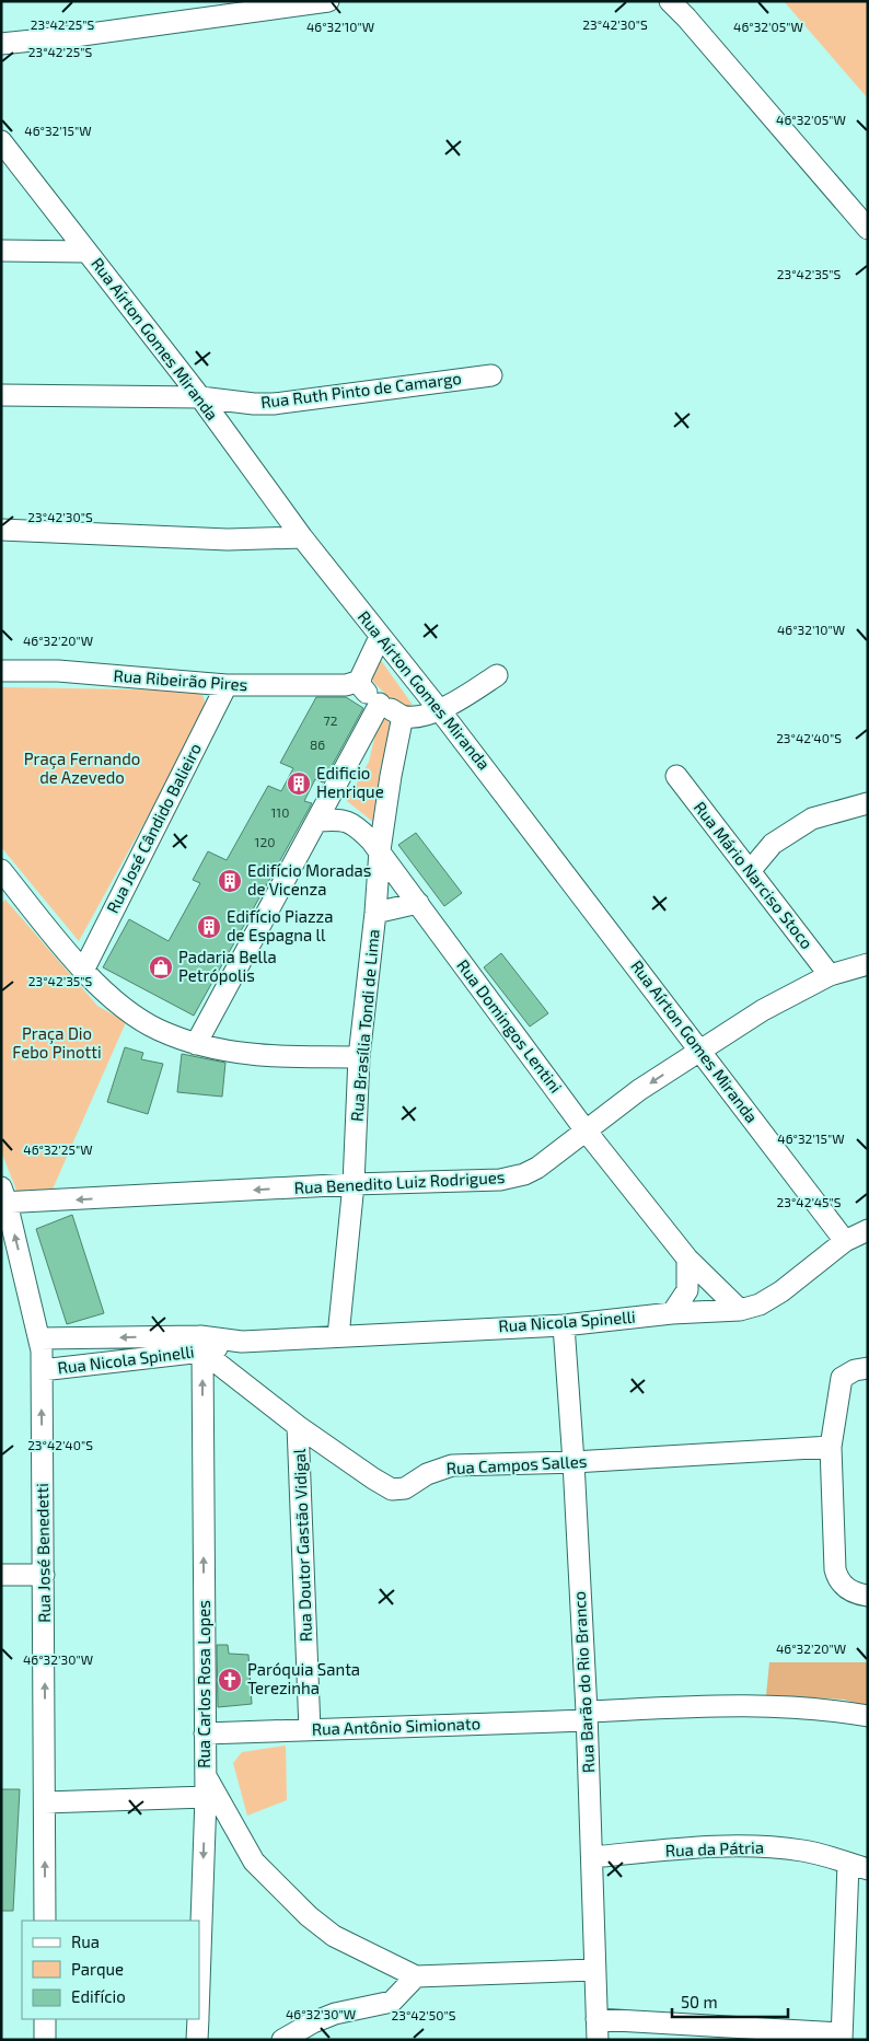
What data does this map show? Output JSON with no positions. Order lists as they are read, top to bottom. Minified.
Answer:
{"streets":{"street":["Rua Aírton Gomes Miranda","Rua Ruth Pinto de Camargo","Rua Ribeirão Pires","Rua José Cândido Balieiro","Rua Mário Narciso Stoco","Rua Brasília Tondi de Lima","Rua Domingos Lentini","Rua Benedito Luiz Rodrigues","Rua Nicola Spinelli","Rua Campos Salles","Rua Doutor Gastão Vidigal","Rua José Benedetti","Rua Barão do Rio Branco","Rua Carlos Rosa Lopes","Rua Antônio Simionato","Rua da Pátria"]},"crossings":[["Rua Aírton Gomes Miranda","Rua Ruth Pinto de Camargo"],["Rua Aírton Gomes Miranda","Rua Benedito Luiz Rodrigues"],["Rua Aírton Gomes Miranda","Rua Nicola Spinelli"],["Rua Ribeirão Pires","Rua José Cândido Balieiro"],["Rua Mário Narciso Stoco","Rua Benedito Luiz Rodrigues"],["Rua Brasília Tondi de Lima","Rua Domingos Lentini"],["Rua Brasília Tondi de Lima","Rua Benedito Luiz Rodrigues"],["Rua Brasília Tondi de Lima","Rua Nicola Spinelli"],["Rua Domingos Lentini","Rua Benedito Luiz Rodrigues"],["Rua Domingos Lentini","Rua Nicola Spinelli"],["Rua Benedito Luiz Rodrigues","Rua José Benedetti"],["Rua Nicola Spinelli","Rua Campos Salles"],["Rua Nicola Spinelli","Rua José Benedetti"],["Rua Nicola Spinelli","Rua Barão do Rio Branco"],["Rua Nicola Spinelli","Rua Carlos Rosa Lopes"],["Rua Campos Salles","Rua Doutor Gastão Vidigal"],["Rua Campos Salles","Rua Barão do Rio Branco"],["Rua Campos Salles","Rua Carlos Rosa Lopes"],["Rua Doutor Gastão Vidigal","Rua Antônio Simionato"],["Rua Barão do Rio Branco","Rua Antônio Simionato"],["Rua Barão do Rio Branco","Rua da Pátria"],["Rua Carlos Rosa Lopes","Rua Antônio Simionato"]],"one_way":["Rua José Benedetti"],"parks":["Praça Fernando de Azevedo","Praça Dio Febo Pinotti"],"places":{"building":["Edificio Henrique","Edifício Moradas de Vicenza","Edifício Piazza de Espagna ll"],"shop":["Padaria Bella Petrópolis"],"church":["Paróquia Santa Terezinha"]},"house_numbers":["72","86","110","120"],"legend":["Rua","Parque","Edifício"],"scale_bar":"50 m","coordinates":["23°42'25\"S","23°42'30\"S","46°32'10\"W","46°32'05\"W","46°32'15\"W","23°42'35\"S","46°32'20\"W","23°42'40\"S","46°32'25\"W","23°42'45\"S","46°32'30\"W","23°42'50\"S"]}
